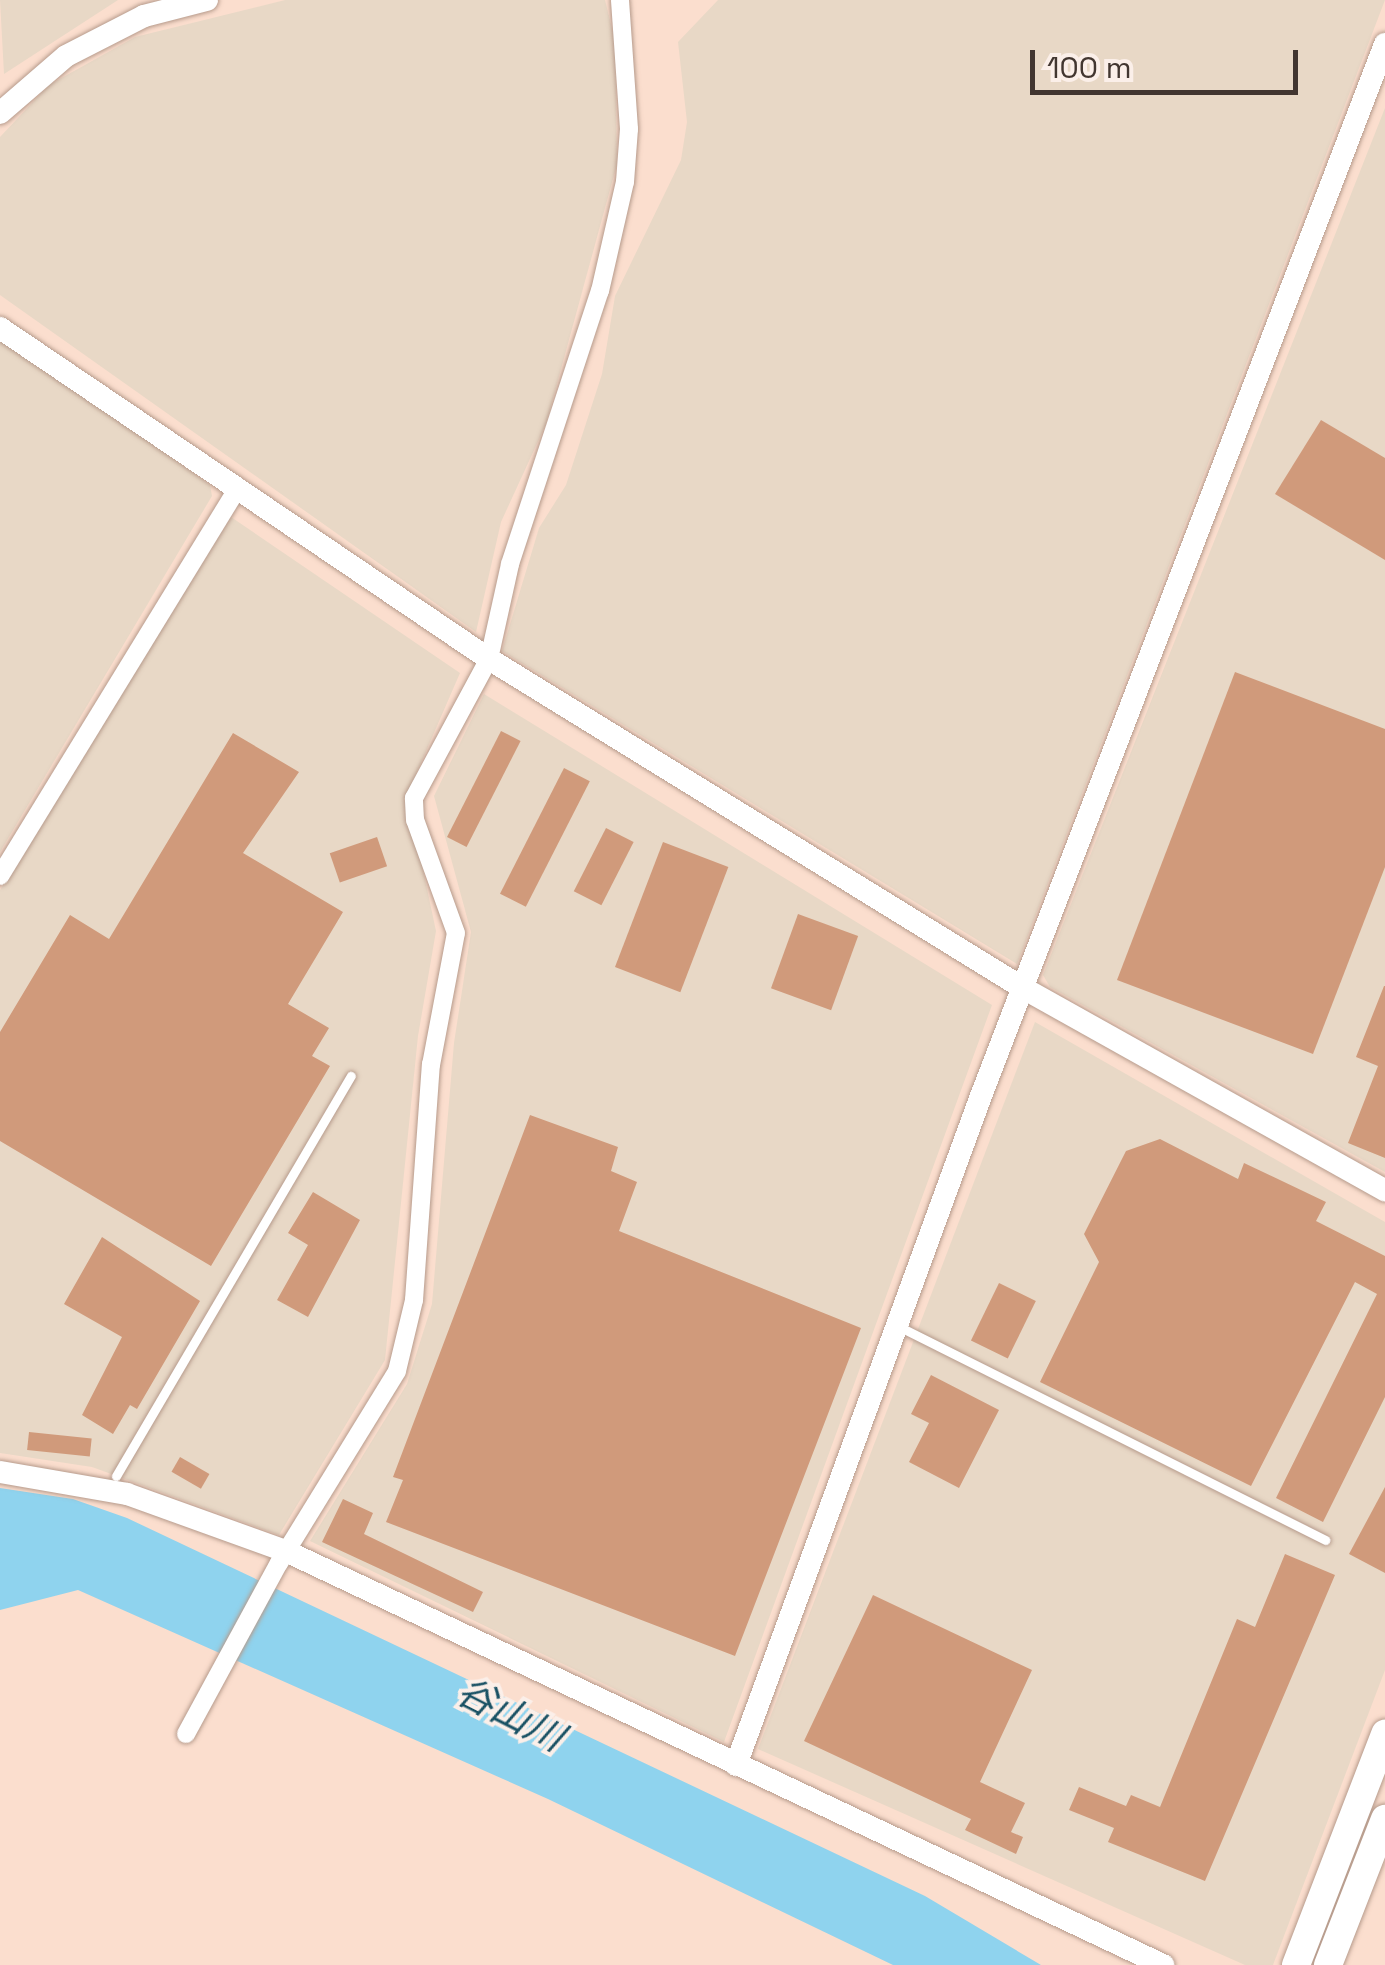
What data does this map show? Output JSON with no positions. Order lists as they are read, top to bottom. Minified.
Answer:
{"water":["谷山川"],"scale_bar":"100 m"}
